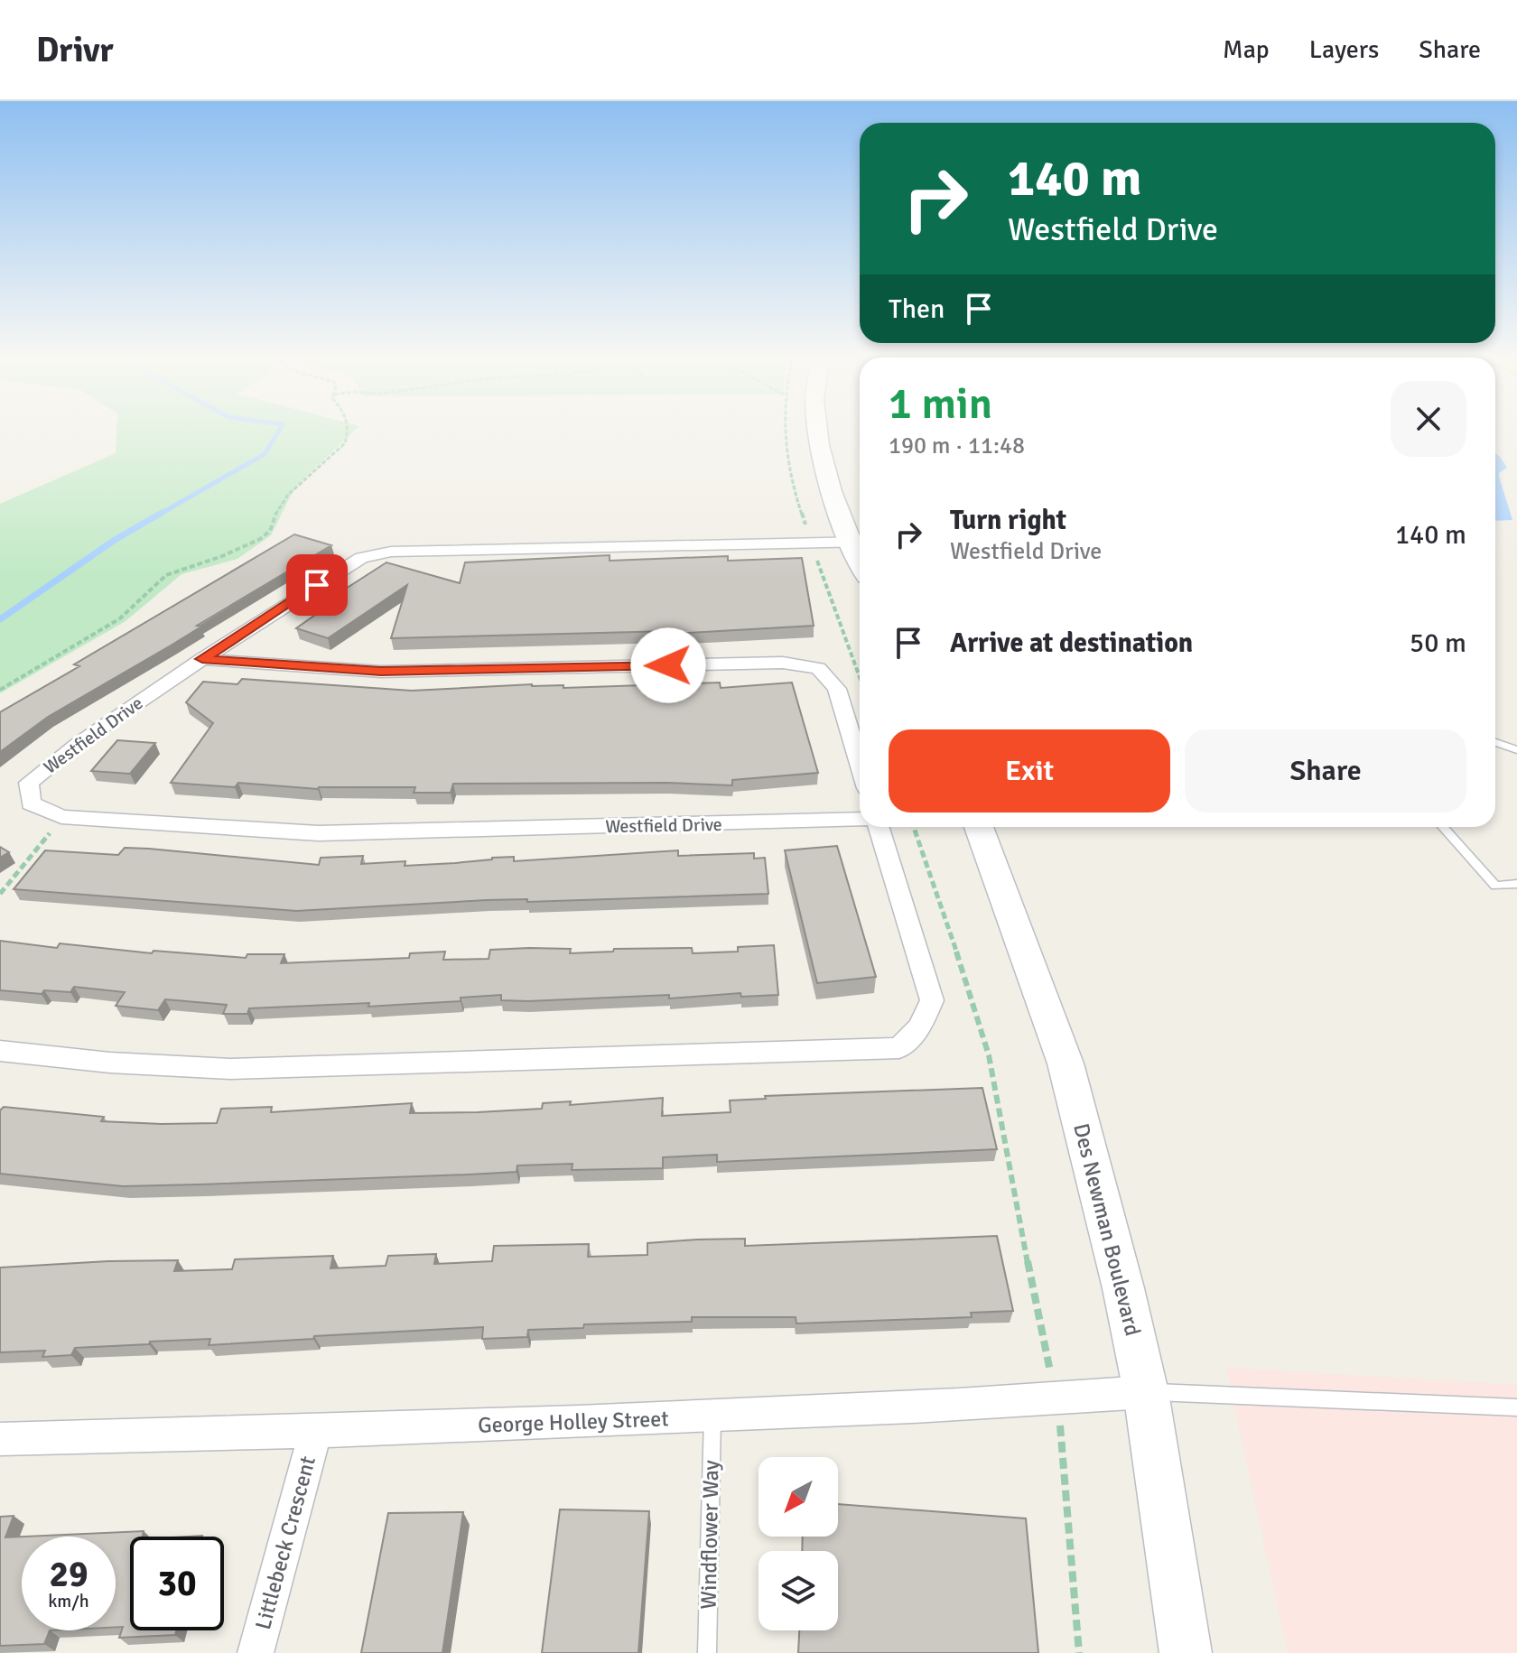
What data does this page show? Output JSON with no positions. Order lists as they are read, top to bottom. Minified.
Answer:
{"streets":{"street":["Westfield Drive","Des Newman Boulevard","George Holley Street","Littlebeck Crescent"],"lane":["Windflower Way"]},"crossings":[["Des Newman Boulevard","George Holley Street"],["George Holley Street","Windflower Way"],["George Holley Street","Littlebeck Crescent"]],"north":"bottom left","page":{"header":"Drivr","nav":["Map","Layers","Share"],"turn":["140 m","Westfield Drive"],"then":"Then","heading":["1 min","190 m · 11:48"],"list":[{"name":"Turn right","note":"Westfield Drive","value":"140 m"},{"name":"Arrive at destination","value":"50 m"}],"buttons":["Exit","Share"],"speed":"29 km/h","limit":"30"}}
